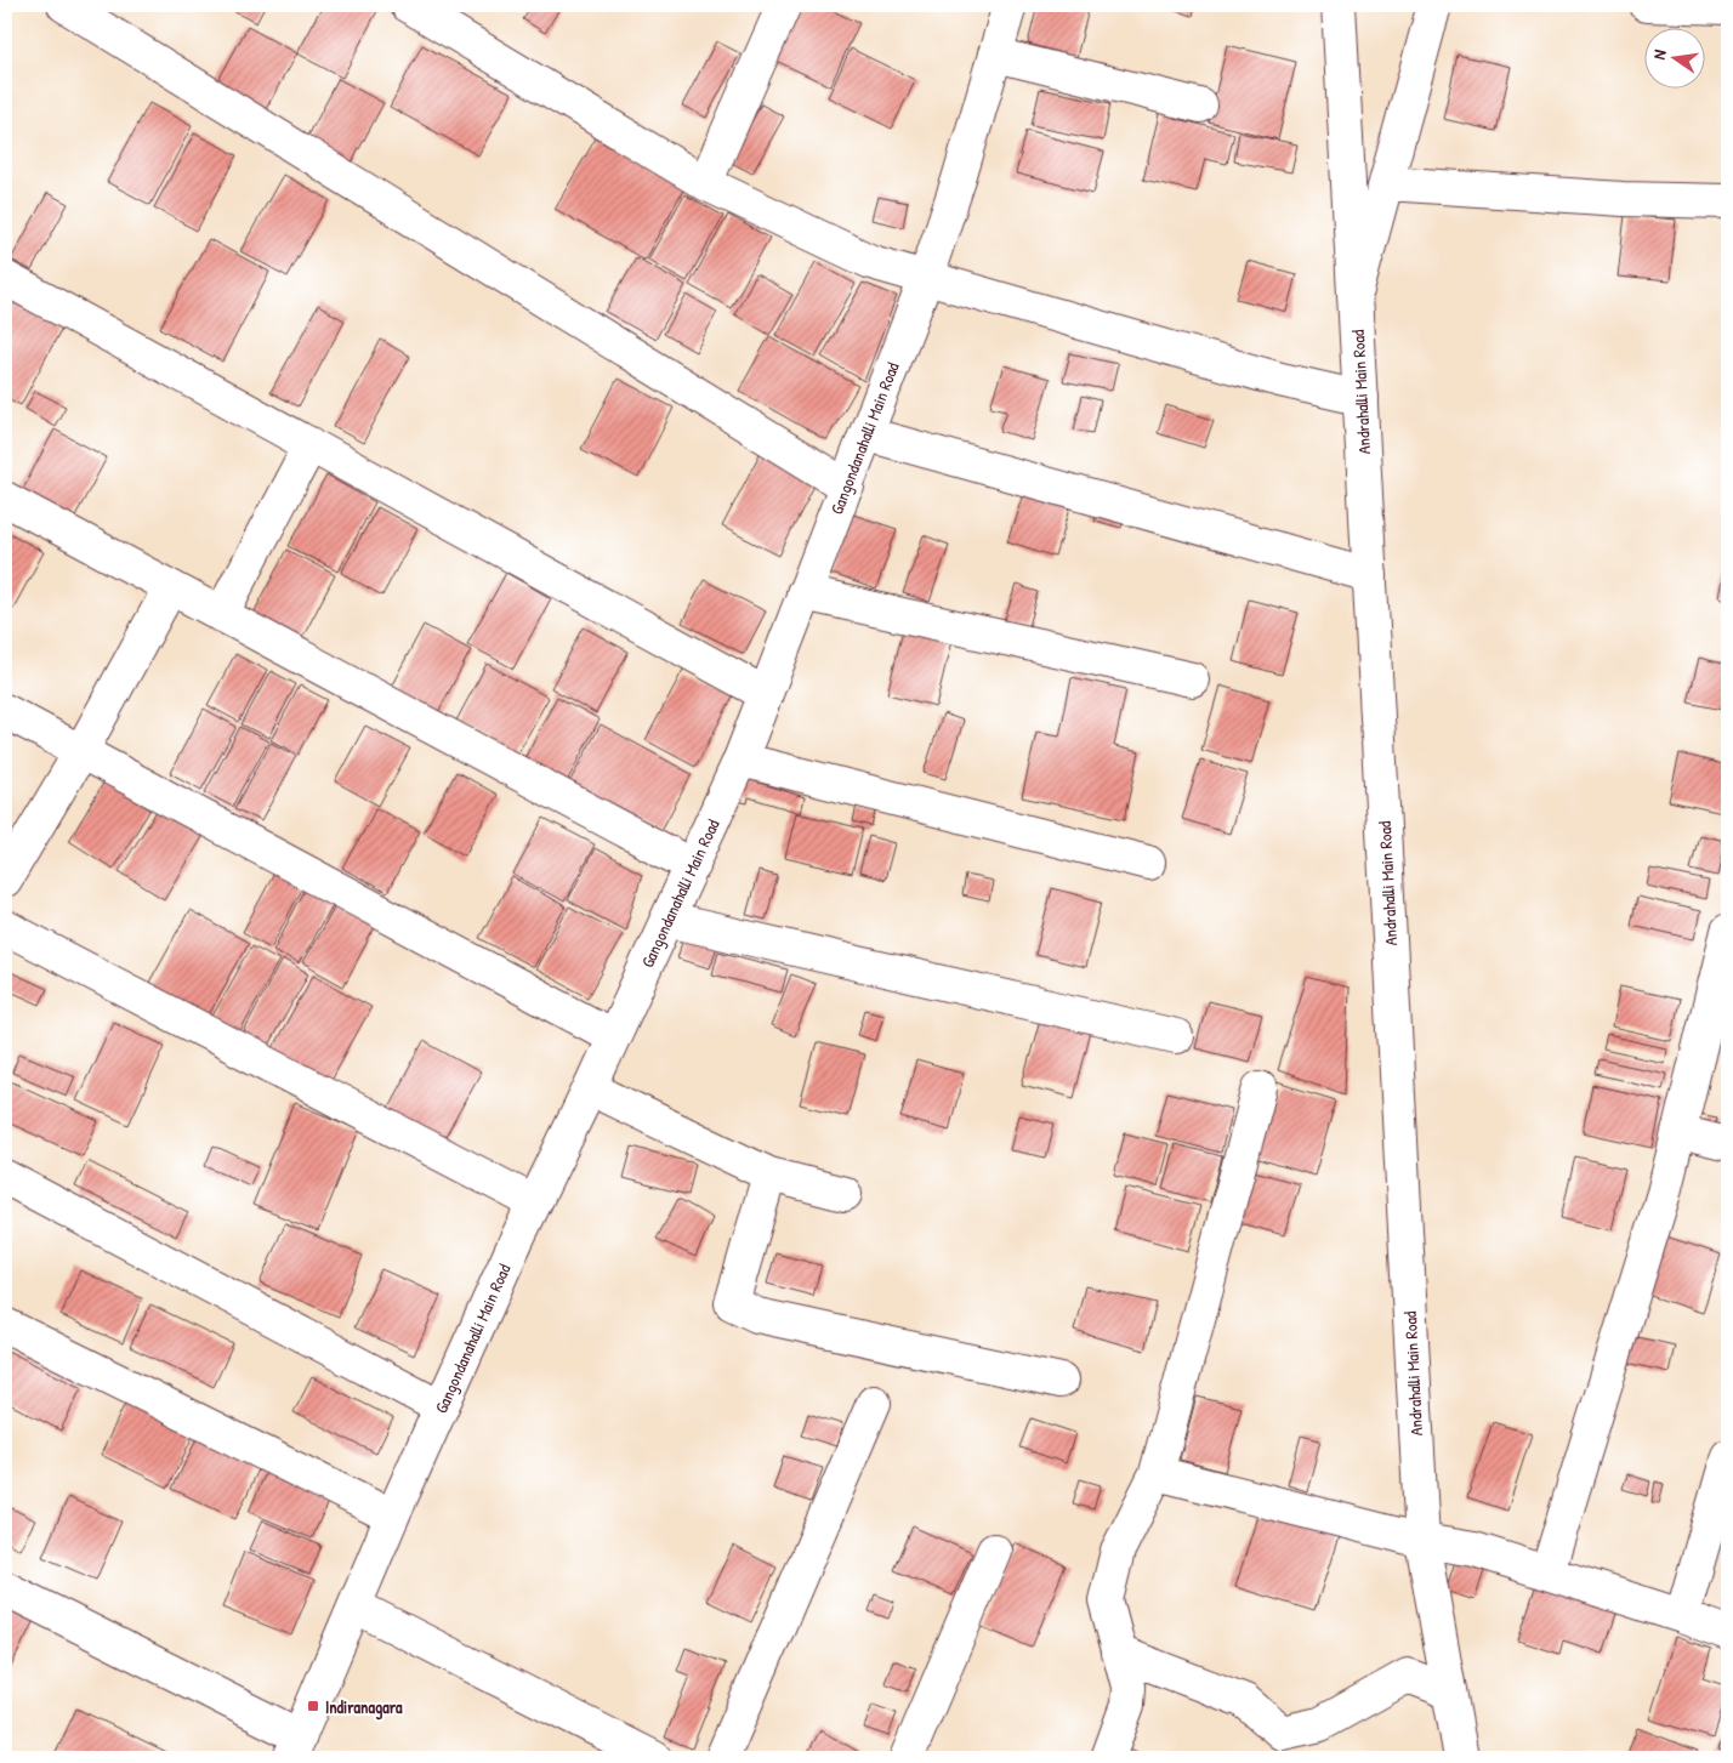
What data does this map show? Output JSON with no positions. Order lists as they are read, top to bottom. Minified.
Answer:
{"streets":{"street":["Andrahalli Main Road","Gangondanahalli Main Road"]},"places":{"transit":["Indiranagara"]},"north":"left"}
